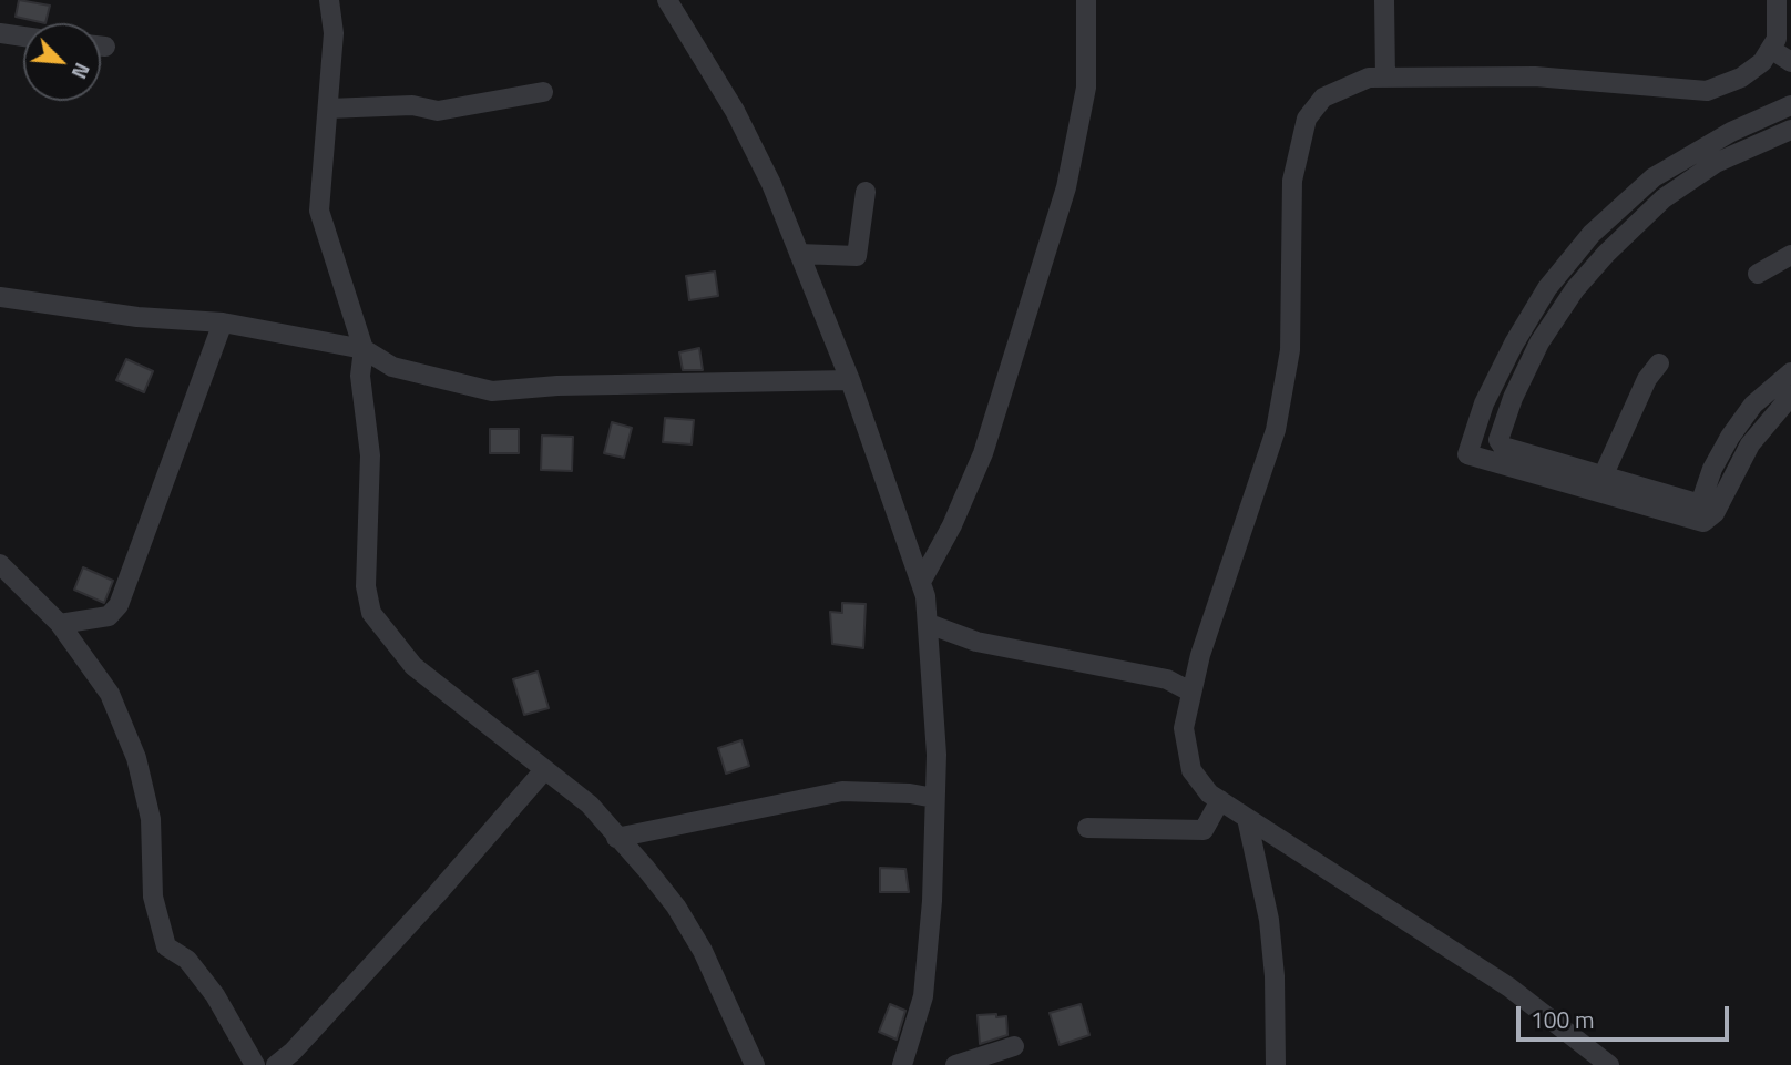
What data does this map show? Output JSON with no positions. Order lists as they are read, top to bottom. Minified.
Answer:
{"scale_bar":"100 m","north":"bottom right"}
